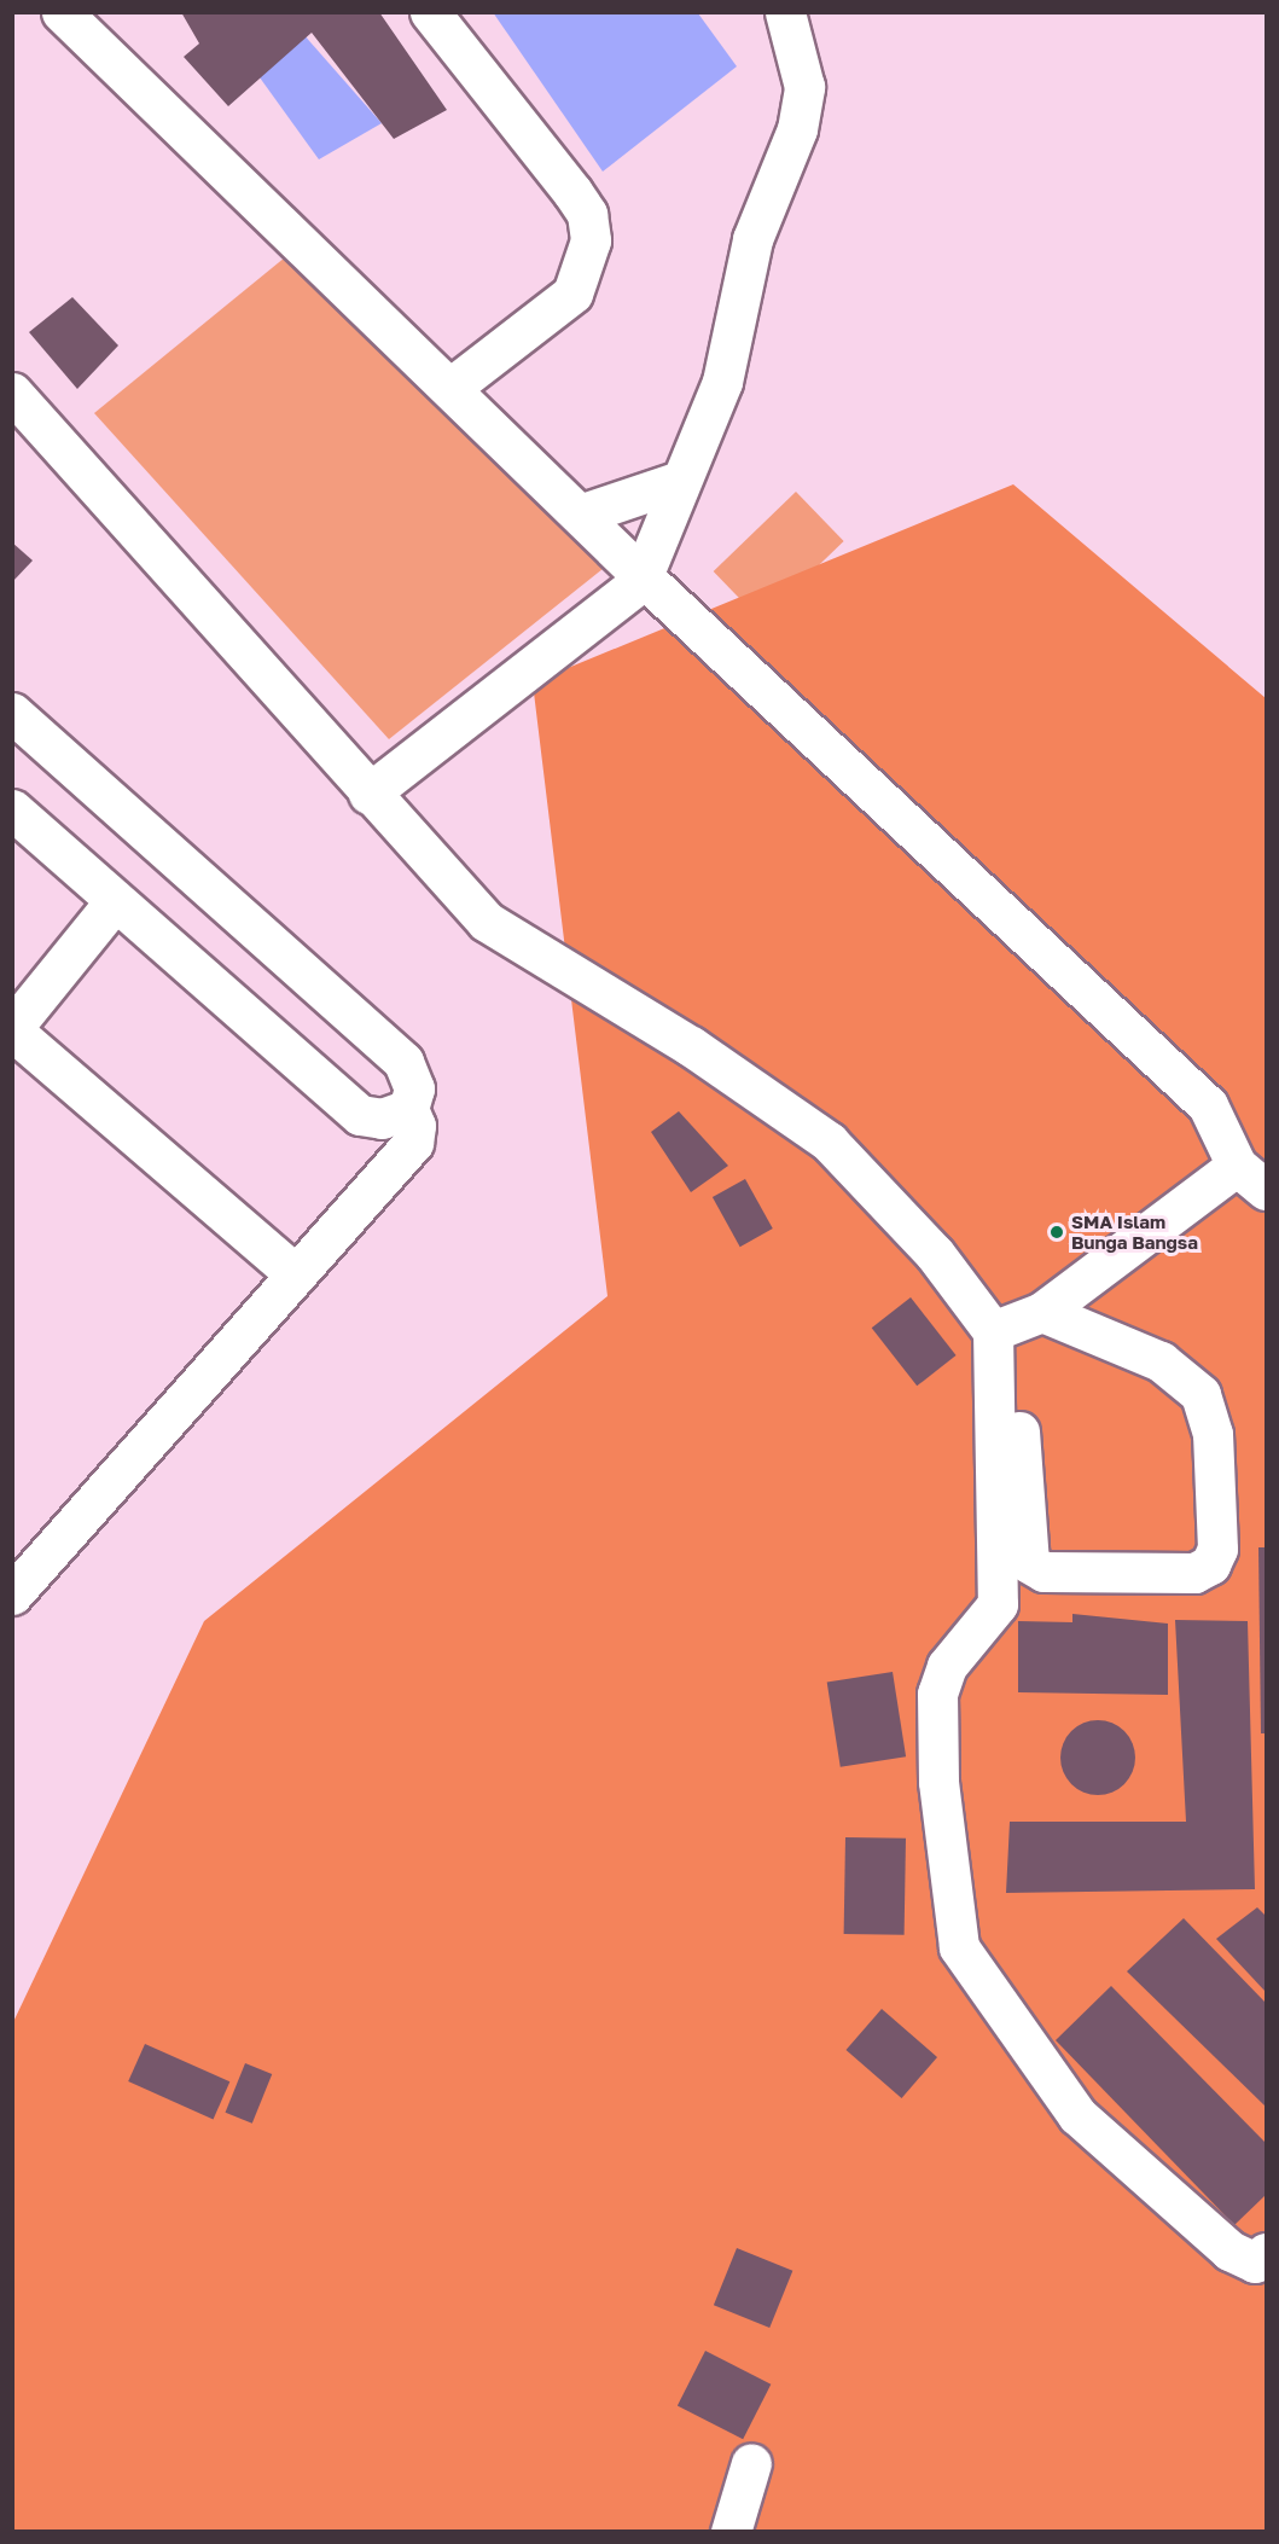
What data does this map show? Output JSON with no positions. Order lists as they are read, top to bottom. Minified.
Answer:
{"places":["SMA Islam Bunga Bangsa"]}
